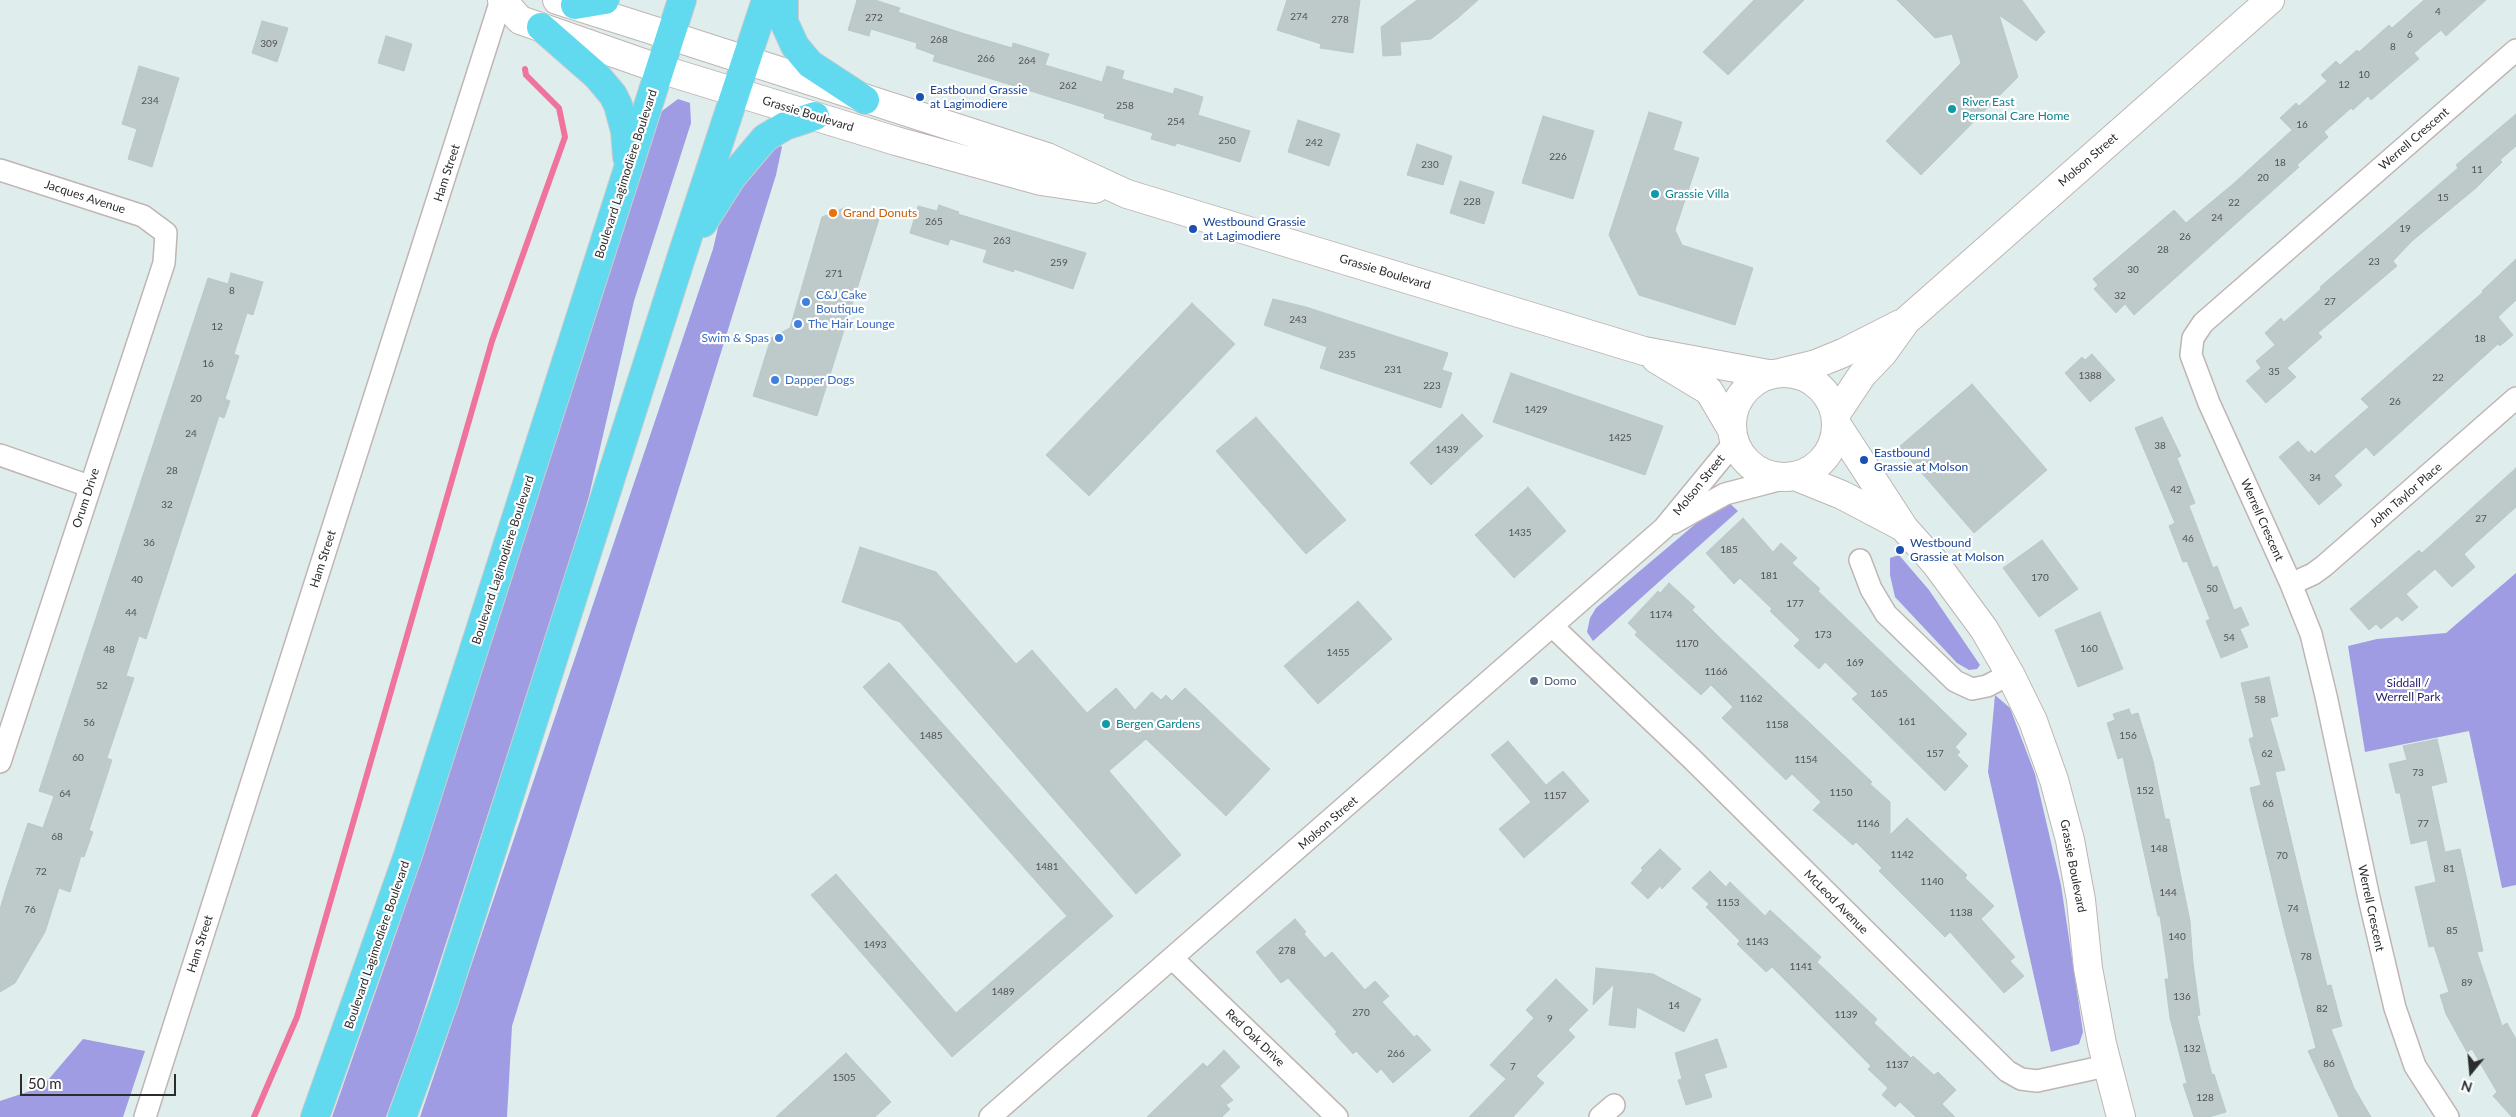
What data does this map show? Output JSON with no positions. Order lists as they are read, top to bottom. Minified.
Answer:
{"streets":{"main road":["Boulevard Lagimodière Boulevard"],"street":["Grassie Boulevard","Werrell Crescent","Molson Street","Ham Street","Jacques Avenue","John Taylor Place","Orum Drive","McLeod Avenue","Red Oak Drive"]},"crossings":[["Grassie Boulevard","Molson Street"],["Grassie Boulevard","Ham Street"],["Grassie Boulevard","Boulevard Lagimodière Boulevard"],["Grassie Boulevard","McLeod Avenue"],["Werrell Crescent","John Taylor Place"],["Molson Street","McLeod Avenue"],["Molson Street","Red Oak Drive"],["Jacques Avenue","Orum Drive"]],"parks":["Siddall / Werrell Park"],"places":["Eastbound Grassie at Lagimodiere","River East Personal Care Home","Grassie Villa","Grand Donuts","Westbound Grassie at Lagimodiere","C&J Cake Boutique","The Hair Lounge","Swim & Spas","Dapper Dogs","Eastbound Grassie at Molson","Westbound Grassie at Molson","Domo","Bergen Gardens"],"house_numbers":["4","274","272","278","6","268","309","8","266","264","10","12","262","234","258","254","16","250","242","226","18","230","11","20","15","228","22","24","265","19","26","263","28","23","259","30","271","8","32","27","243","12","18","235","16","231","35","1388","22","223","20","26","1429","24","1425","38","1439","28","34","42","32","27","1435","46","36","185","181","170","40","50","177","44","1174","173","54","1170","160","48","1455","169","1166","52","165","1162","58","161","56","1158","1485","156","157","62","60","1154","73","152","1150","64","1157","66","1146","77","68","148","1142","70","1481","81","72","1140","144","1153","74","76","1138","85","140","1143","1493","278","78","1141","89","1489","136","14","82","270","1139","9","132","266","86","1137","7","1505","128"],"scale_bar":"50 m","north":"bottom"}
